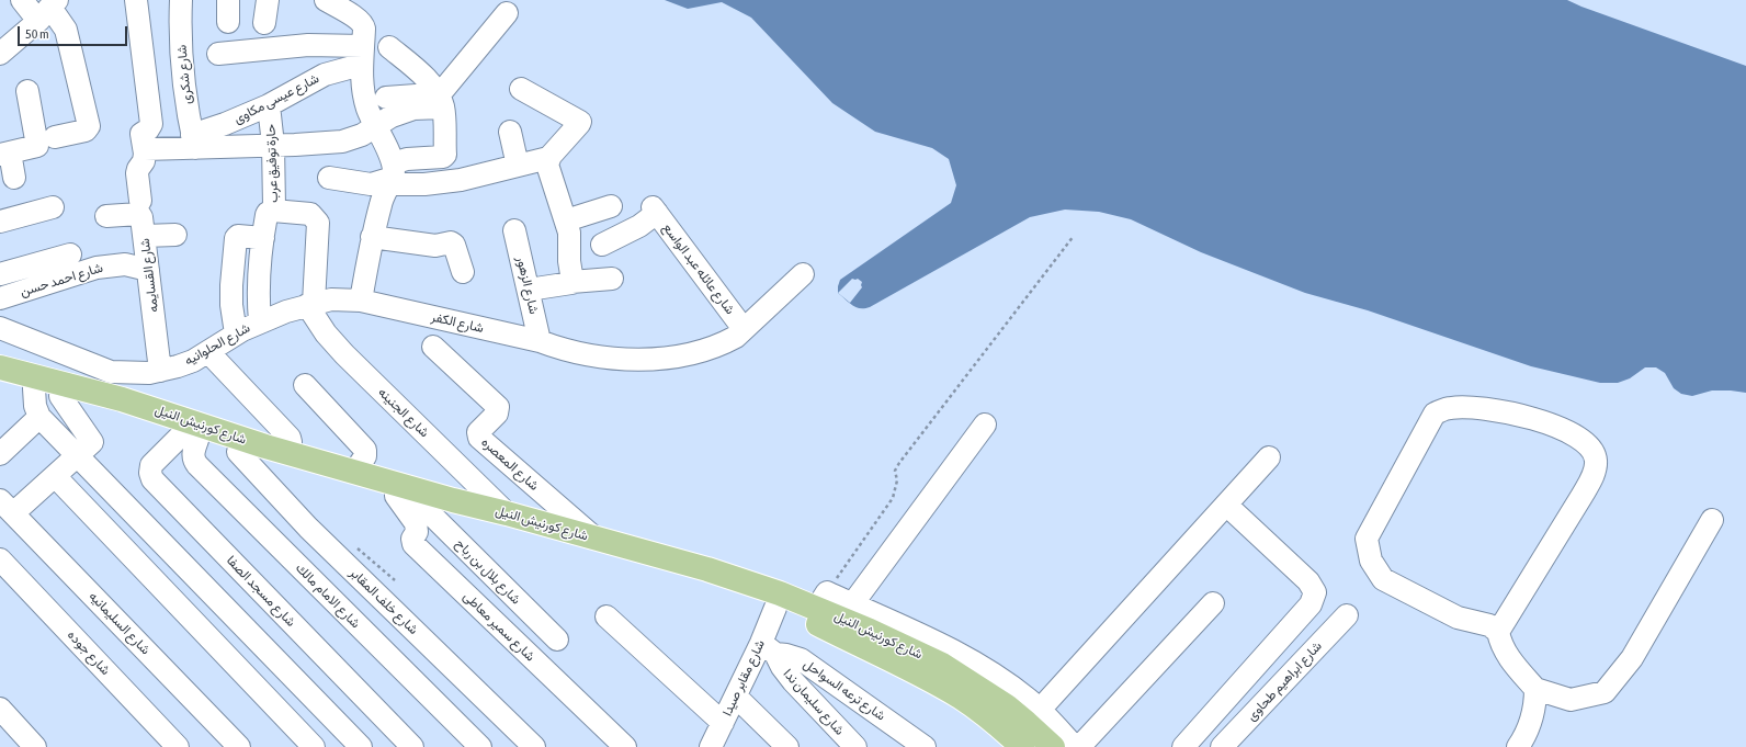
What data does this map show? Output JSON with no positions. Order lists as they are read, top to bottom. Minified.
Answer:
{"streets":{"main road":["شارع كورنيش النيل"],"street":["شارع شكرى","شارع عيسى مكاوى","حارة توفيق عرب","شارع عائله عبد الواسع","شارع القسايمه","شارع احمد حسن","شارع الزهور","شارع الكفر","شارع الحلوانيه","شارع الجنينه","شارع المعصره","شارع بلال بن رباح","شارع مسجد الصفا","شارع الامام مالك","شارع خلف المقابر","شارع السليمانيه","شارع سمير معاطى","شارع جوده","شارع مقابر صيدا","شارع ابراهيم طحاوى","شارع ترعه السواحل","شارع سليمان ندا"]},"crossings":[["شارع شكرى","شارع عيسى مكاوى"],["شارع عيسى مكاوى","حارة توفيق عرب"],["حارة توفيق عرب","شارع الحلوانيه"],["شارع عائله عبد الواسع","شارع الكفر"],["شارع القسايمه","شارع احمد حسن"],["شارع القسايمه","شارع الحلوانيه"],["شارع الزهور","شارع الكفر"],["شارع الكفر","شارع الحلوانيه"],["شارع الحلوانيه","شارع الجنينه"],["شارع الجنينه","شارع كورنيش النيل"],["شارع كورنيش النيل","شارع المعصره"],["شارع كورنيش النيل","شارع بلال بن رباح"],["شارع كورنيش النيل","شارع مسجد الصفا"],["شارع كورنيش النيل","شارع الامام مالك"],["شارع كورنيش النيل","شارع خلف المقابر"],["شارع كورنيش النيل","شارع سمير معاطى"],["شارع كورنيش النيل","شارع مقابر صيدا"],["شارع مسجد الصفا","شارع الامام مالك"],["شارع مقابر صيدا","شارع ترعه السواحل"],["شارع مقابر صيدا","شارع سليمان ندا"],["شارع ترعه السواحل","شارع سليمان ندا"]],"scale_bar":"50 m"}
